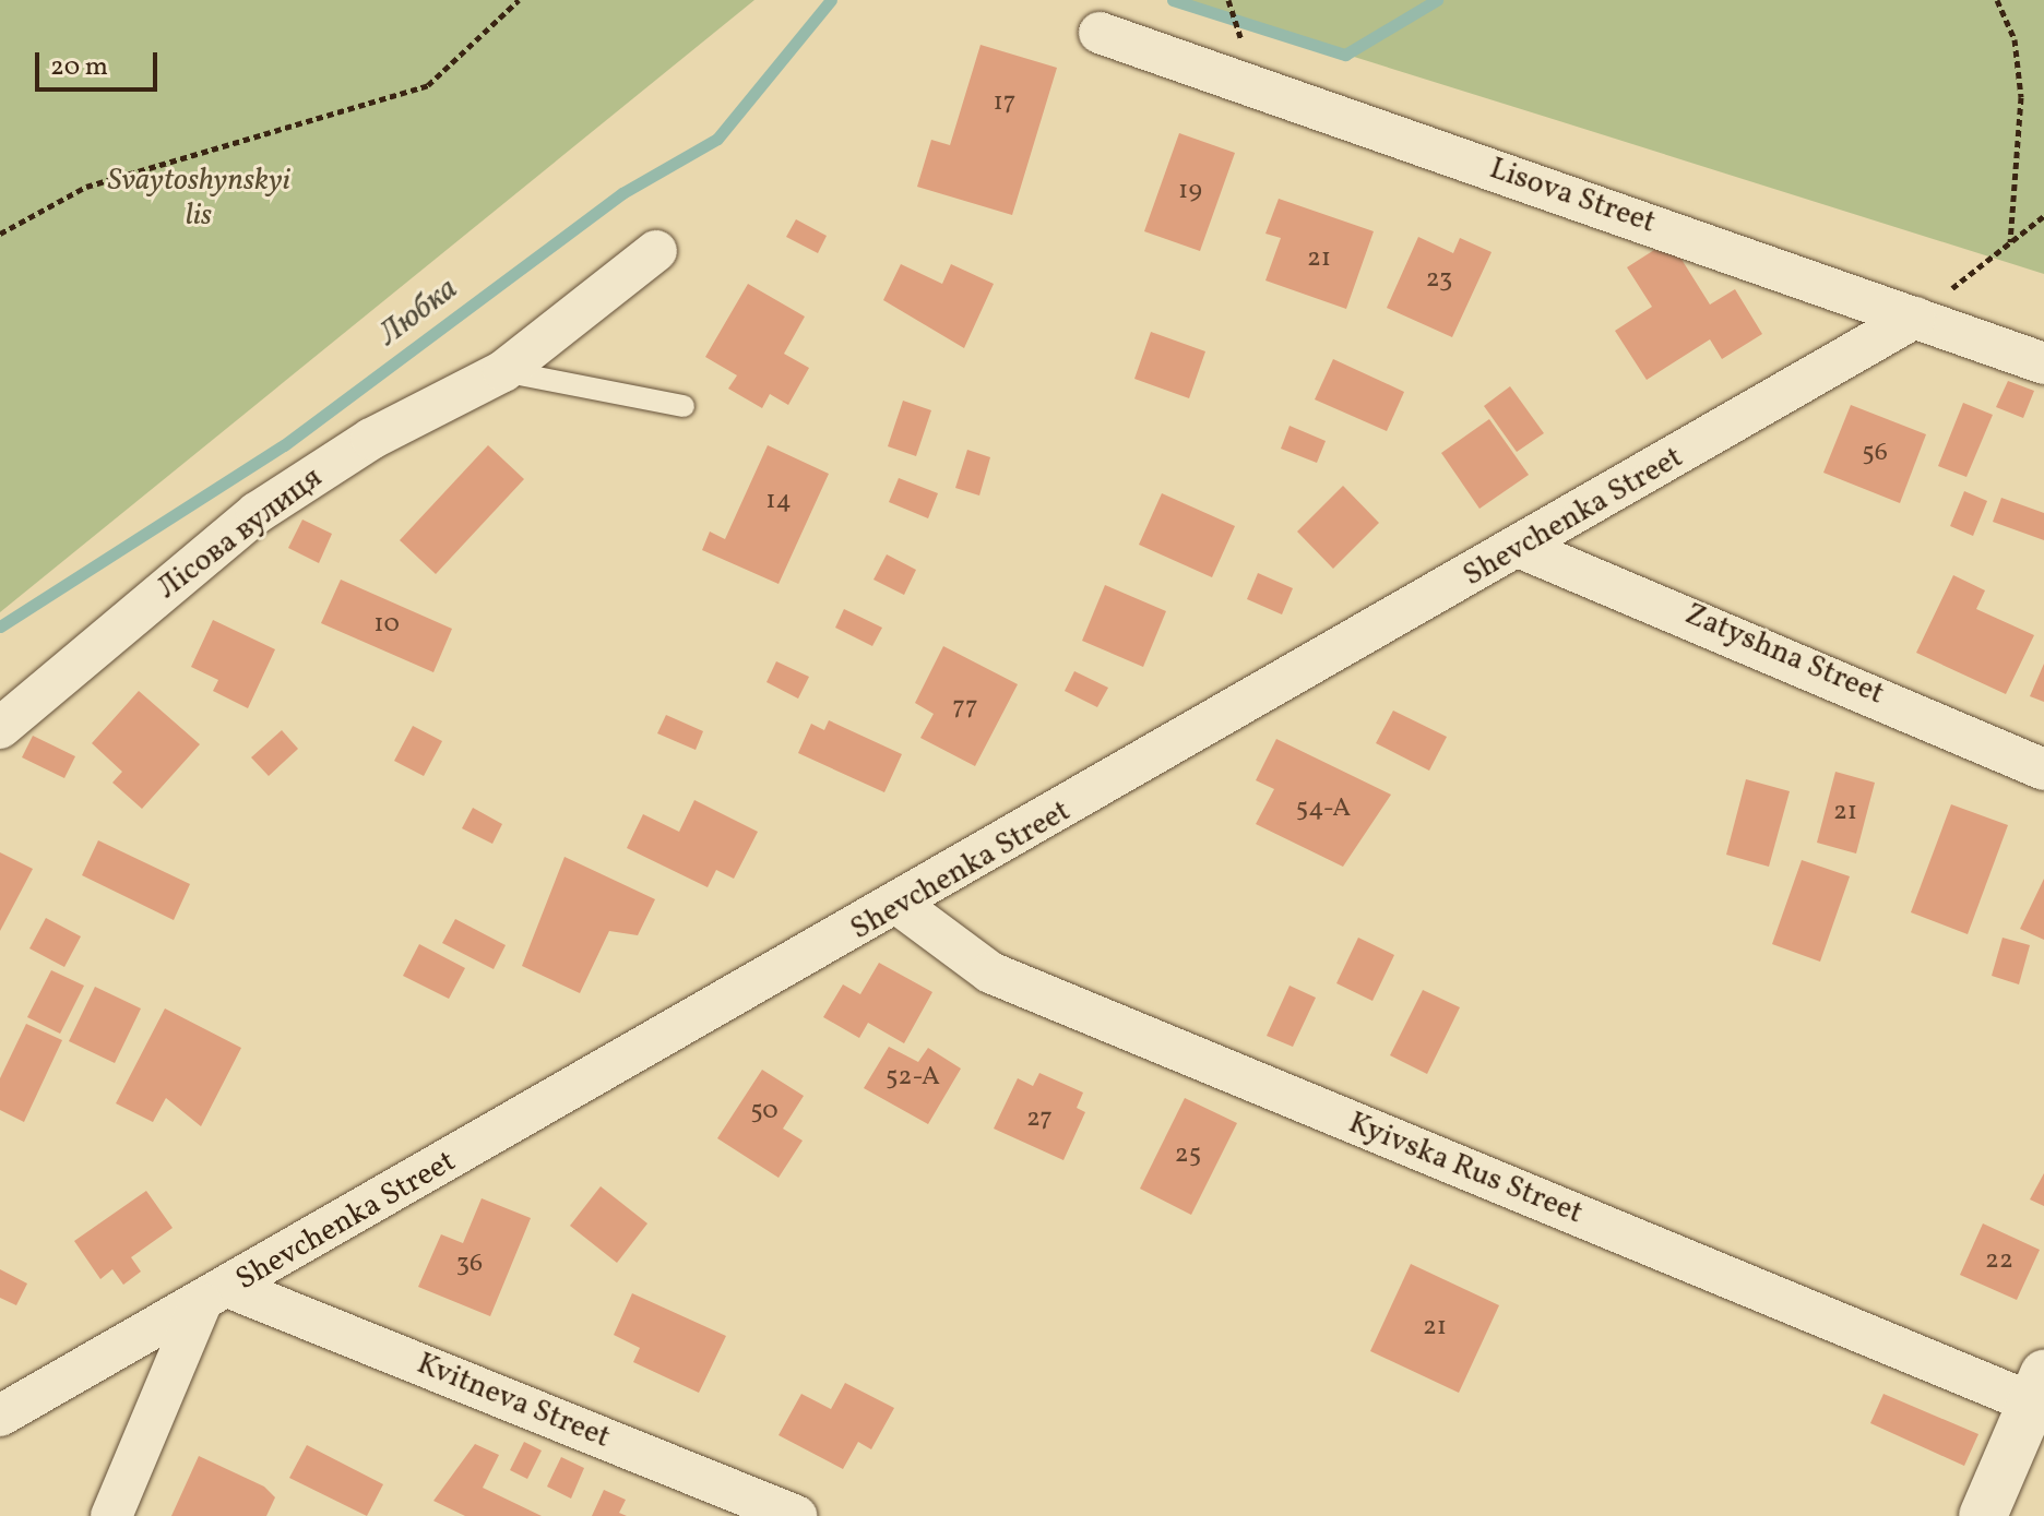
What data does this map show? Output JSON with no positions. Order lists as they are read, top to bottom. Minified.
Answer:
{"streets":{"street":["Lisova Street","Shevchenka Street","Лісова вулиця","Zatyshna Street","Kyivska Rus Street","Kvitneva Street"]},"crossings":[["Lisova Street","Shevchenka Street"],["Shevchenka Street","Zatyshna Street"],["Shevchenka Street","Kyivska Rus Street"],["Shevchenka Street","Kvitneva Street"]],"water":["Любка"],"parks":["Svaytoshynskyi lis"],"house_numbers":["17","19","21","23","56","14","10","77","54-А","21","52-А","50","27","25","22","36","21"],"scale_bar":"20 m"}
